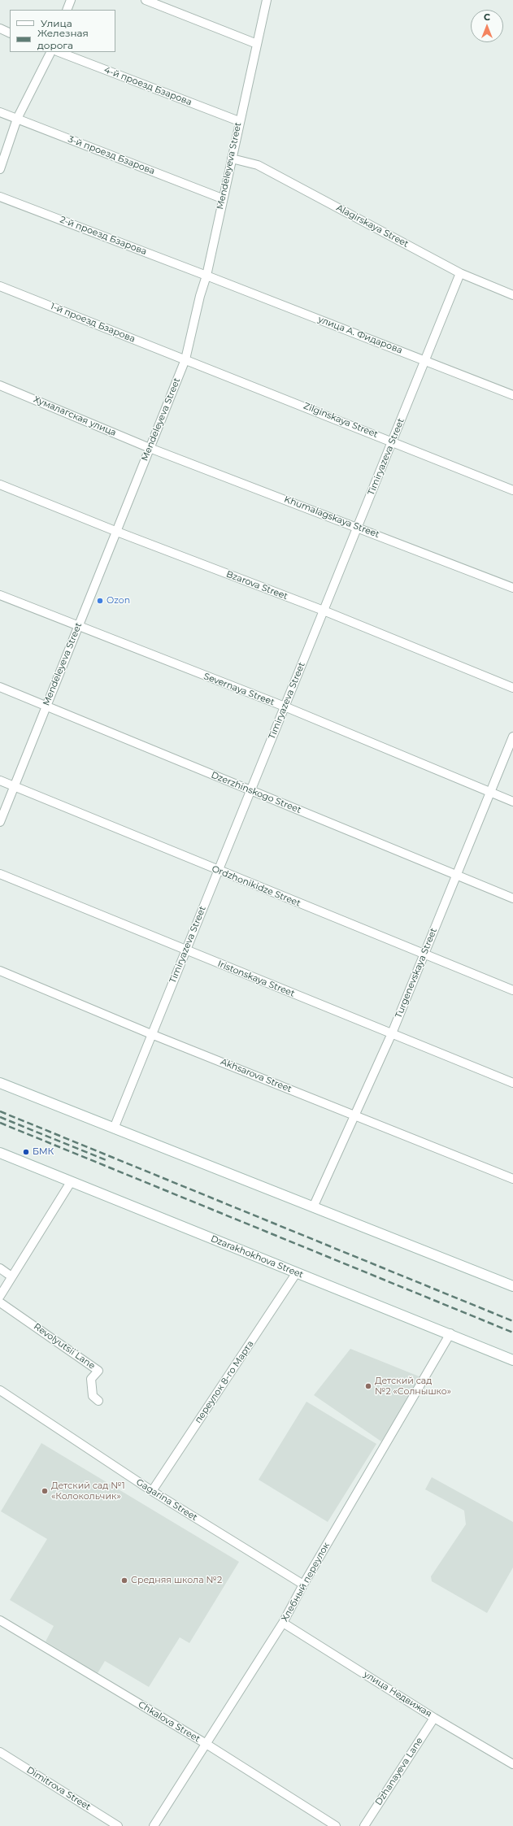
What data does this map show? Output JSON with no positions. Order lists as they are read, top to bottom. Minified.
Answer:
{"streets":{"street":["4-й проезд Бзарова","3-й проезд Бзарова","Mendeleyeva Street","Alagirskaya Street","2-й проезд Бзарова","1-й проезд Бзарова","улица А. Фидарова","Хумалагская улица","Zilginskaya Street","Timiryazeva Street","Khumalagskaya Street","Bzarova Street","Severnaya Street","Dzerzhinskogo Street","Ordzhonikidze Street","Turgenevskaya Street","Iristonskaya Street","Akhsarova Street","Dzarakhokhova Street","Revolyutsii Lane","переулок 8-го Марта","Gagarina Street","Хлебный переулок","улица Недвижая","Chkalova Street","Dzhanayeva Lane","Dimitrova Street"]},"crossings":[["4-й проезд Бзарова","Mendeleyeva Street"],["3-й проезд Бзарова","Mendeleyeva Street"],["Mendeleyeva Street","Alagirskaya Street"],["Mendeleyeva Street","2-й проезд Бзарова"],["Mendeleyeva Street","1-й проезд Бзарова"],["Mendeleyeva Street","улица А. Фидарова"],["Mendeleyeva Street","Хумалагская улица"],["Mendeleyeva Street","Zilginskaya Street"],["Mendeleyeva Street","Khumalagskaya Street"],["Mendeleyeva Street","Bzarova Street"],["Mendeleyeva Street","Severnaya Street"],["Mendeleyeva Street","Dzerzhinskogo Street"],["Mendeleyeva Street","Ordzhonikidze Street"],["Alagirskaya Street","Timiryazeva Street"],["2-й проезд Бзарова","улица А. Фидарова"],["1-й проезд Бзарова","Zilginskaya Street"],["улица А. Фидарова","Timiryazeva Street"],["Хумалагская улица","Khumalagskaya Street"],["Zilginskaya Street","Timiryazeva Street"],["Timiryazeva Street","Khumalagskaya Street"],["Timiryazeva Street","Bzarova Street"],["Timiryazeva Street","Severnaya Street"],["Timiryazeva Street","Dzerzhinskogo Street"],["Timiryazeva Street","Ordzhonikidze Street"],["Timiryazeva Street","Iristonskaya Street"],["Timiryazeva Street","Akhsarova Street"],["Severnaya Street","Turgenevskaya Street"],["Dzerzhinskogo Street","Turgenevskaya Street"],["Ordzhonikidze Street","Turgenevskaya Street"],["Turgenevskaya Street","Iristonskaya Street"],["Turgenevskaya Street","Akhsarova Street"],["Dzarakhokhova Street","переулок 8-го Марта"],["Dzarakhokhova Street","Хлебный переулок"],["переулок 8-го Марта","Gagarina Street"],["Gagarina Street","Хлебный переулок"],["Хлебный переулок","улица Недвижая"],["Хлебный переулок","Chkalova Street"],["улица Недвижая","Dzhanayeva Lane"]],"places":["Ozon","БМК","Детский сад №2 «Солнышко»","Детский сад №1 «Колокольчик»","Средняя школа №2"],"legend":["Улица","Железная дорога"],"north":"top"}
